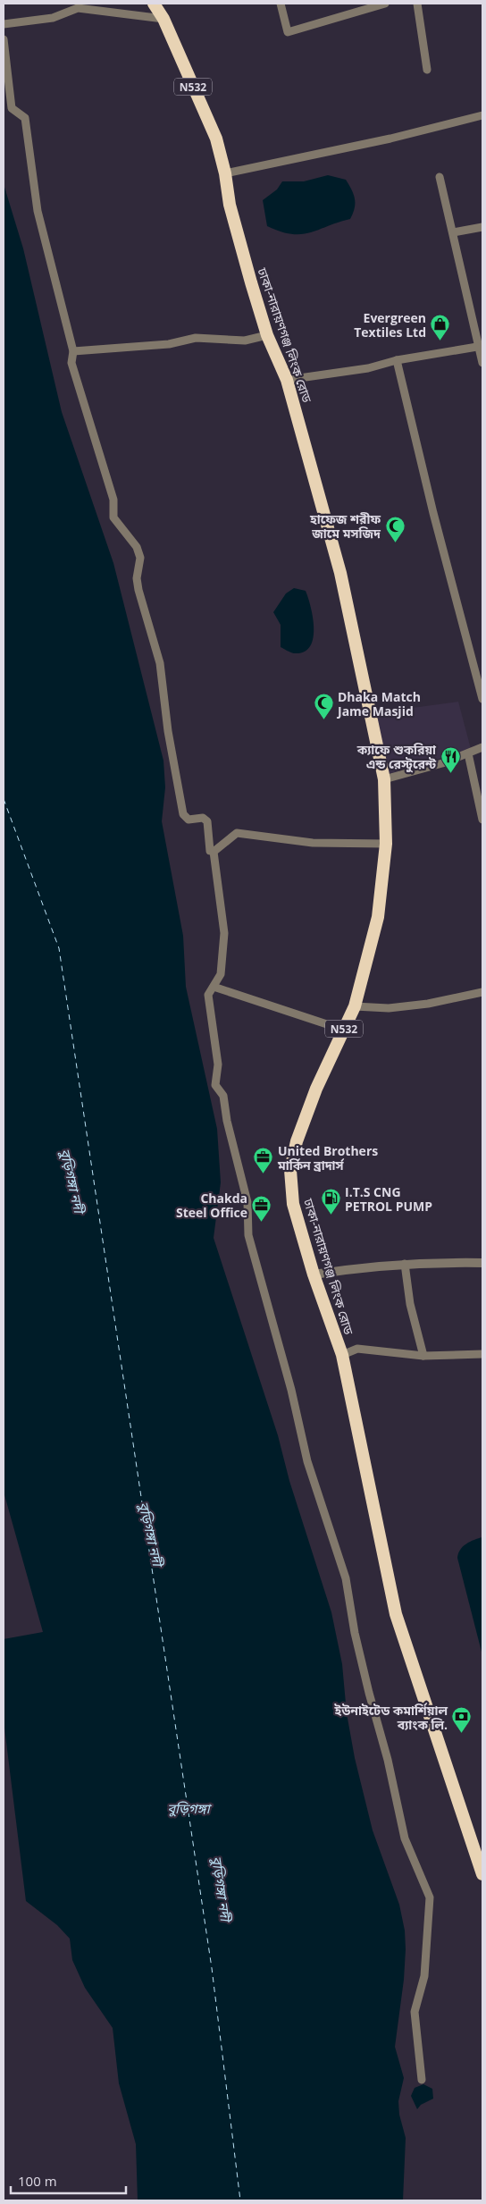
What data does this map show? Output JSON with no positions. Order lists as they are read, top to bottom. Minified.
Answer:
{"streets":{"highway":["N532","ঢাকা-নারায়ণগঞ্জ লিংক রোড"]},"water":["বুড়িগঙ্গা নদী","বুড়িগঙ্গা"],"places":{"shop":["Evergreen Textiles Ltd"],"mosque":["হাফেজ শরীফ জামে মসজিদ","Dhaka Match Jame Masjid"],"restaurant":["ক্যাফে শুকরিয়া এন্ড রেস্টুরেন্ট"],"office":["United Brothers মার্কিন ব্রাদার্স","Chakda Steel Office"],"fuel station":["I.T.S CNG PETROL PUMP"],"bank":["ইউনাইটেড কমার্শিয়াল ব্যাংক লি."]},"scale_bar":"100 m"}
